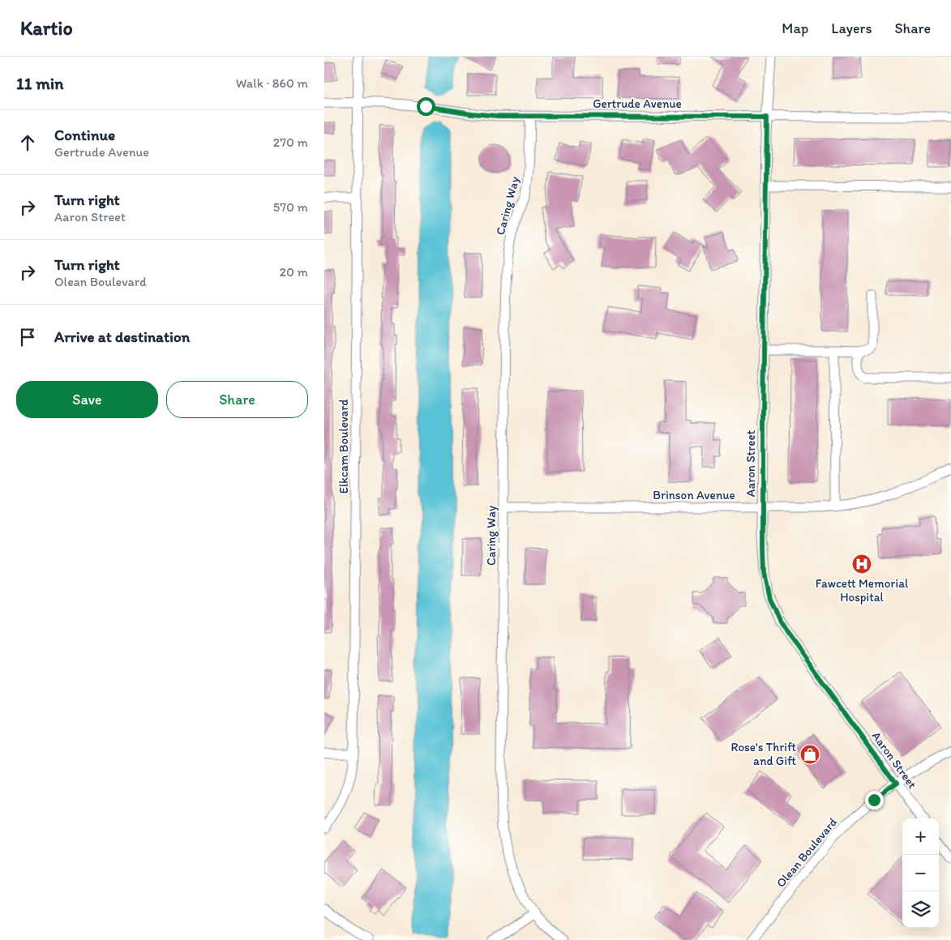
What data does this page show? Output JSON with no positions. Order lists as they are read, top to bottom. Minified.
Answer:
{"streets":{"street":["Gertrude Avenue","Caring Way","Elkcam Boulevard","Aaron Street","Brinson Avenue","Olean Boulevard"]},"crossings":[["Gertrude Avenue","Caring Way"],["Gertrude Avenue","Elkcam Boulevard"],["Gertrude Avenue","Aaron Street"],["Caring Way","Brinson Avenue"],["Aaron Street","Brinson Avenue"],["Aaron Street","Olean Boulevard"]],"places":{"hospital":["Fawcett Memorial Hospital"],"shop":["Rose's Thrift and Gift"]},"page":{"header":"Kartio","nav":["Map","Layers","Share"],"heading":["11 min","Walk · 860 m"],"list":[["Continue","Gertrude Avenue","270 m"],["Turn right","Aaron Street","570 m"],["Turn right","Olean Boulevard","20 m"],"Arrive at destination"],"buttons":["Save","Share"],"map_buttons":["+","−"]}}
